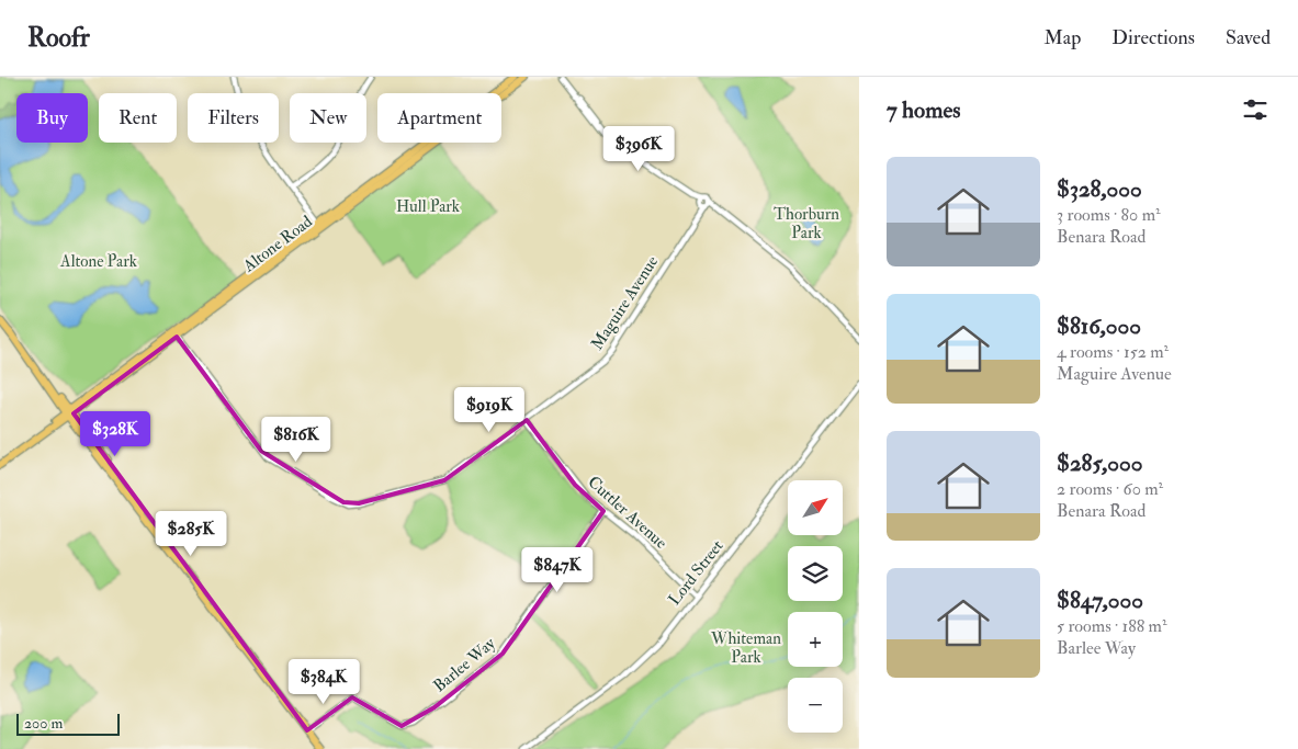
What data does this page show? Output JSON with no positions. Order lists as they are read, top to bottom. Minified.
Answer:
{"streets":{"main road":["Altone Road"],"street":["Maguire Avenue","Cuttler Avenue","Lord Street","Barlee Way"]},"crossings":[["Altone Road","Maguire Avenue"],["Maguire Avenue","Cuttler Avenue"],["Cuttler Avenue","Lord Street"],["Cuttler Avenue","Barlee Way"]],"parks":["Hull Park","Thorburn Park","Altone Park","Whiteman Park"],"scale_bar":"200 m","north":"top right","page":{"header":"Roofr","nav":["Map","Directions","Saved"],"heading":"7 homes","chip":["Buy","Rent","Filters","New","Apartment"],"price":["$396K","$919K","$328K","$816K","$285K","$847K","$384K"],"list":[{"name":"$328,000","note":"3 rooms · 80 m² · Benara Road"},{"name":"$816,000","note":"4 rooms · 152 m² · Maguire Avenue"},{"name":"$285,000","note":"2 rooms · 60 m² · Benara Road"},{"name":"$847,000","note":"5 rooms · 188 m² · Barlee Way"}],"map_buttons":["+","−"],"scale":"200 m"}}
